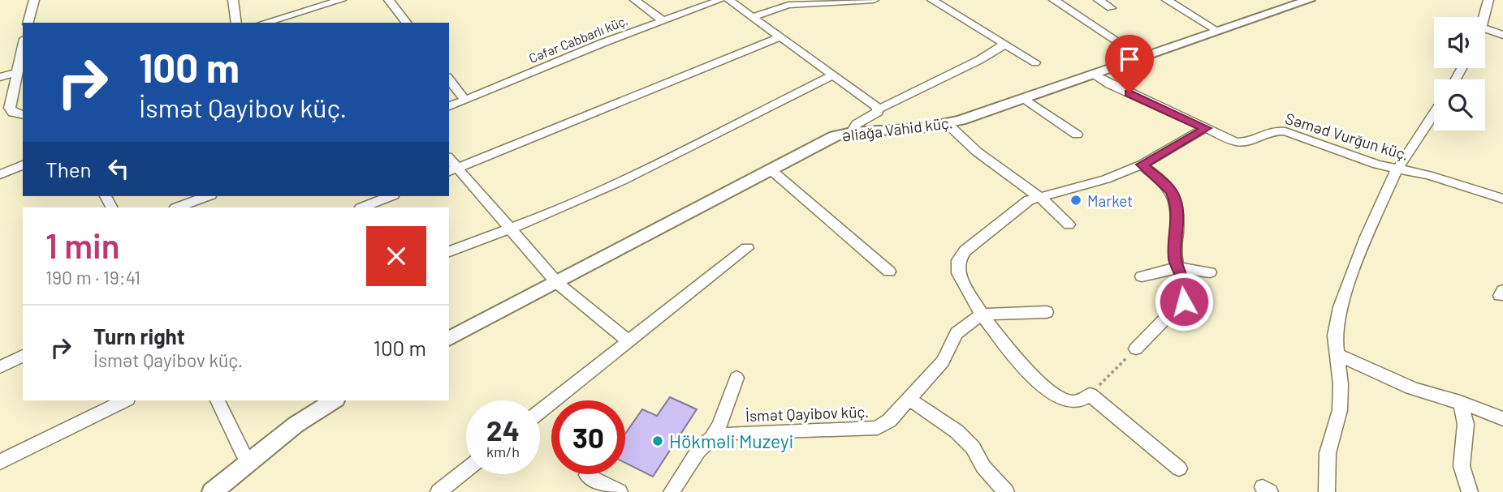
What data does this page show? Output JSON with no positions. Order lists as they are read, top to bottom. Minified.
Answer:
{"streets":{"street":["Cəfər Cabbarlı küç.","Əliağa Vahid küç.","Səməd Vurğun küç.","İsmət Qayibov küç."]},"crossings":[["Əliağa Vahid küç.","Səməd Vurğun küç."]],"places":["Market","Hökməli Muzeyi"],"page":{"turn":["100 m","İsmət Qayibov küç."],"then":"Then","heading":["1 min","190 m · 19:41"],"list":[{"name":"Turn right","note":"İsmət Qayibov küç.","value":"100 m"}],"speed":"24 km/h","limit":"30"}}
